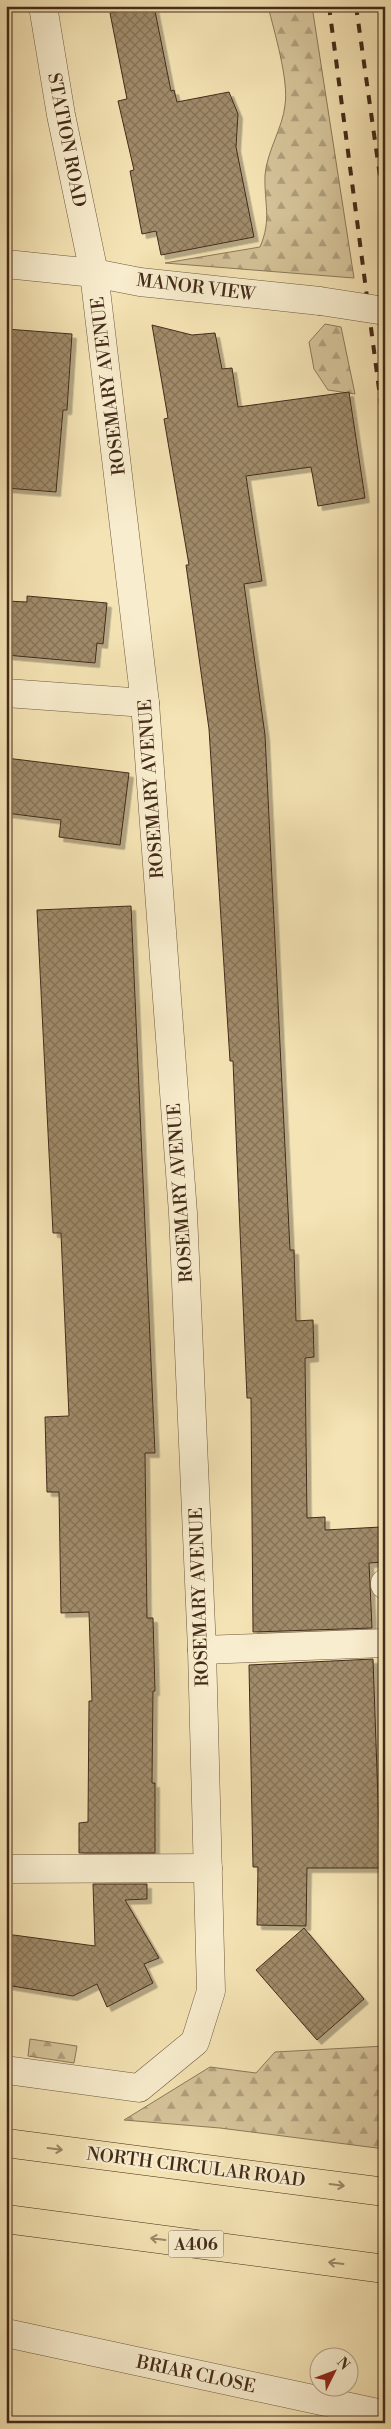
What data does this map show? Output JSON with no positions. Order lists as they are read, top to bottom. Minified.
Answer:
{"streets":{"highway":["NORTH CIRCULAR ROAD","A406"],"street":["STATION ROAD","MANOR VIEW","ROSEMARY AVENUE","BRIAR CLOSE"]},"crossings":[["STATION ROAD","MANOR VIEW"],["STATION ROAD","ROSEMARY AVENUE"],["MANOR VIEW","ROSEMARY AVENUE"]],"north":"top right"}
